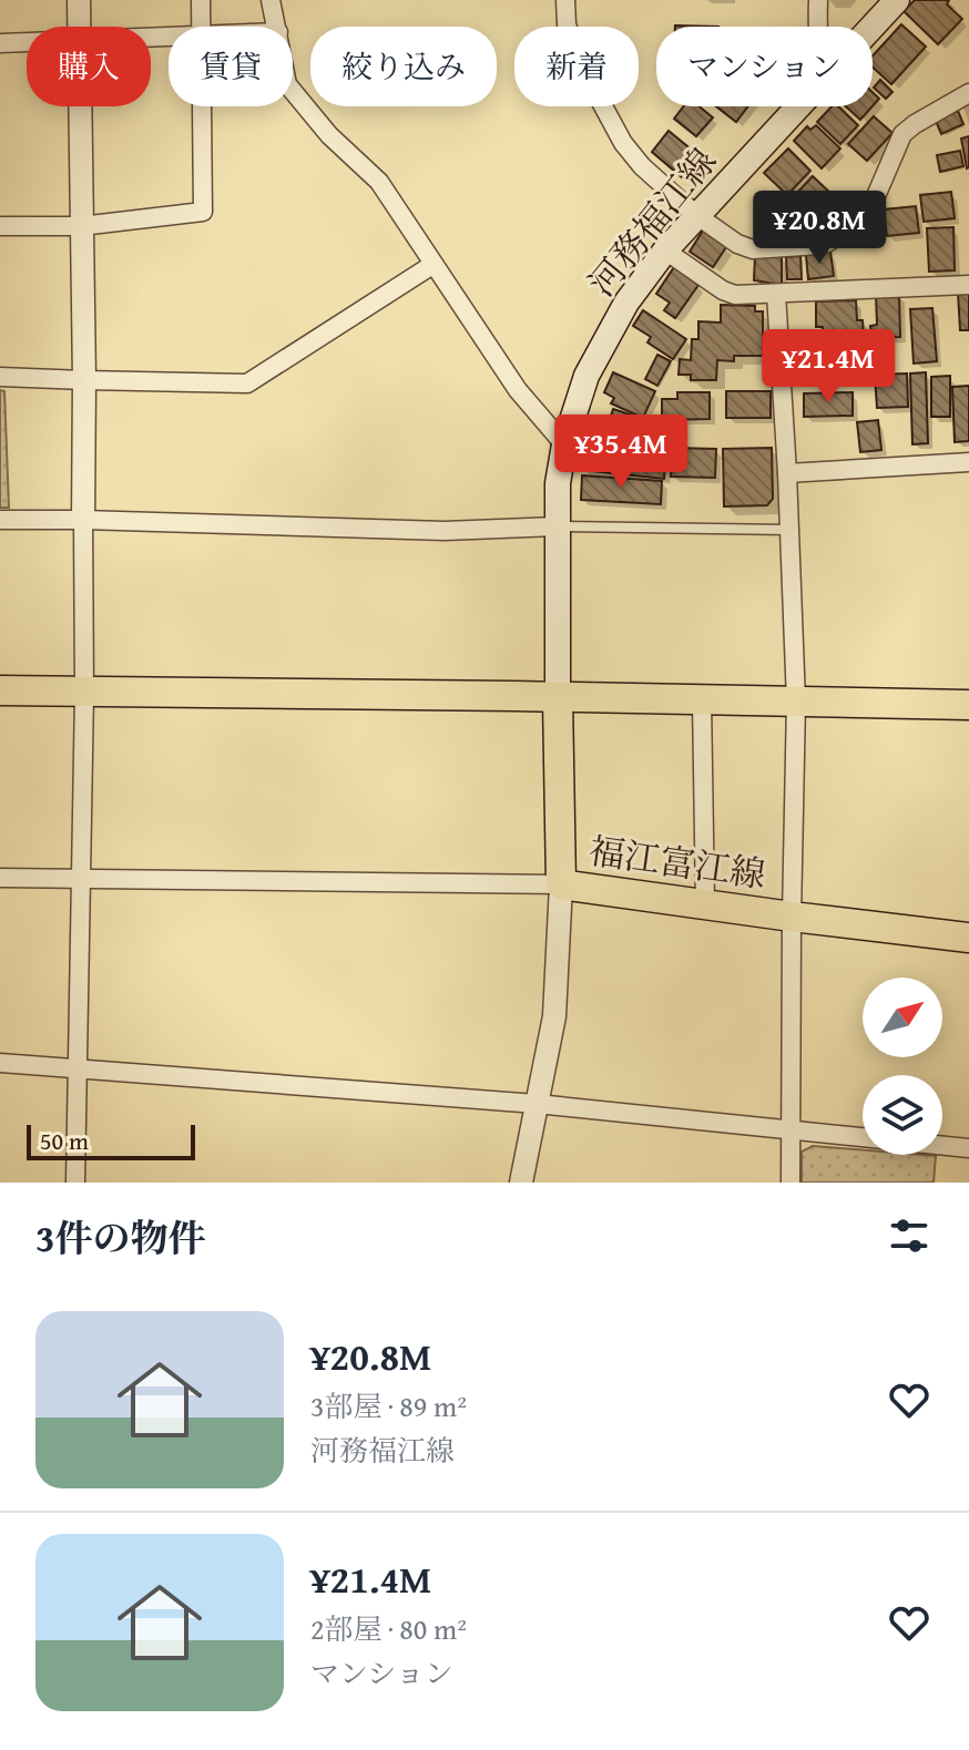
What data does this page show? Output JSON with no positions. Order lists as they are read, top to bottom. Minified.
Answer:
{"streets":{"main road":["河務福江線","福江富江線"]},"crossings":[["河務福江線","福江富江線"]],"scale_bar":"50 m","north":"top right","page":{"chip":["購入","賃貸","絞り込み","新着","マンション"],"price":["¥20.8M","¥21.4M","¥35.4M"],"scale":"50 m","heading":"3件の物件","list":[{"name":"¥20.8M","note":"3部屋 · 89 m² · 河務福江線"},{"name":"¥21.4M","note":"2部屋 · 80 m² · マンション"}]}}
